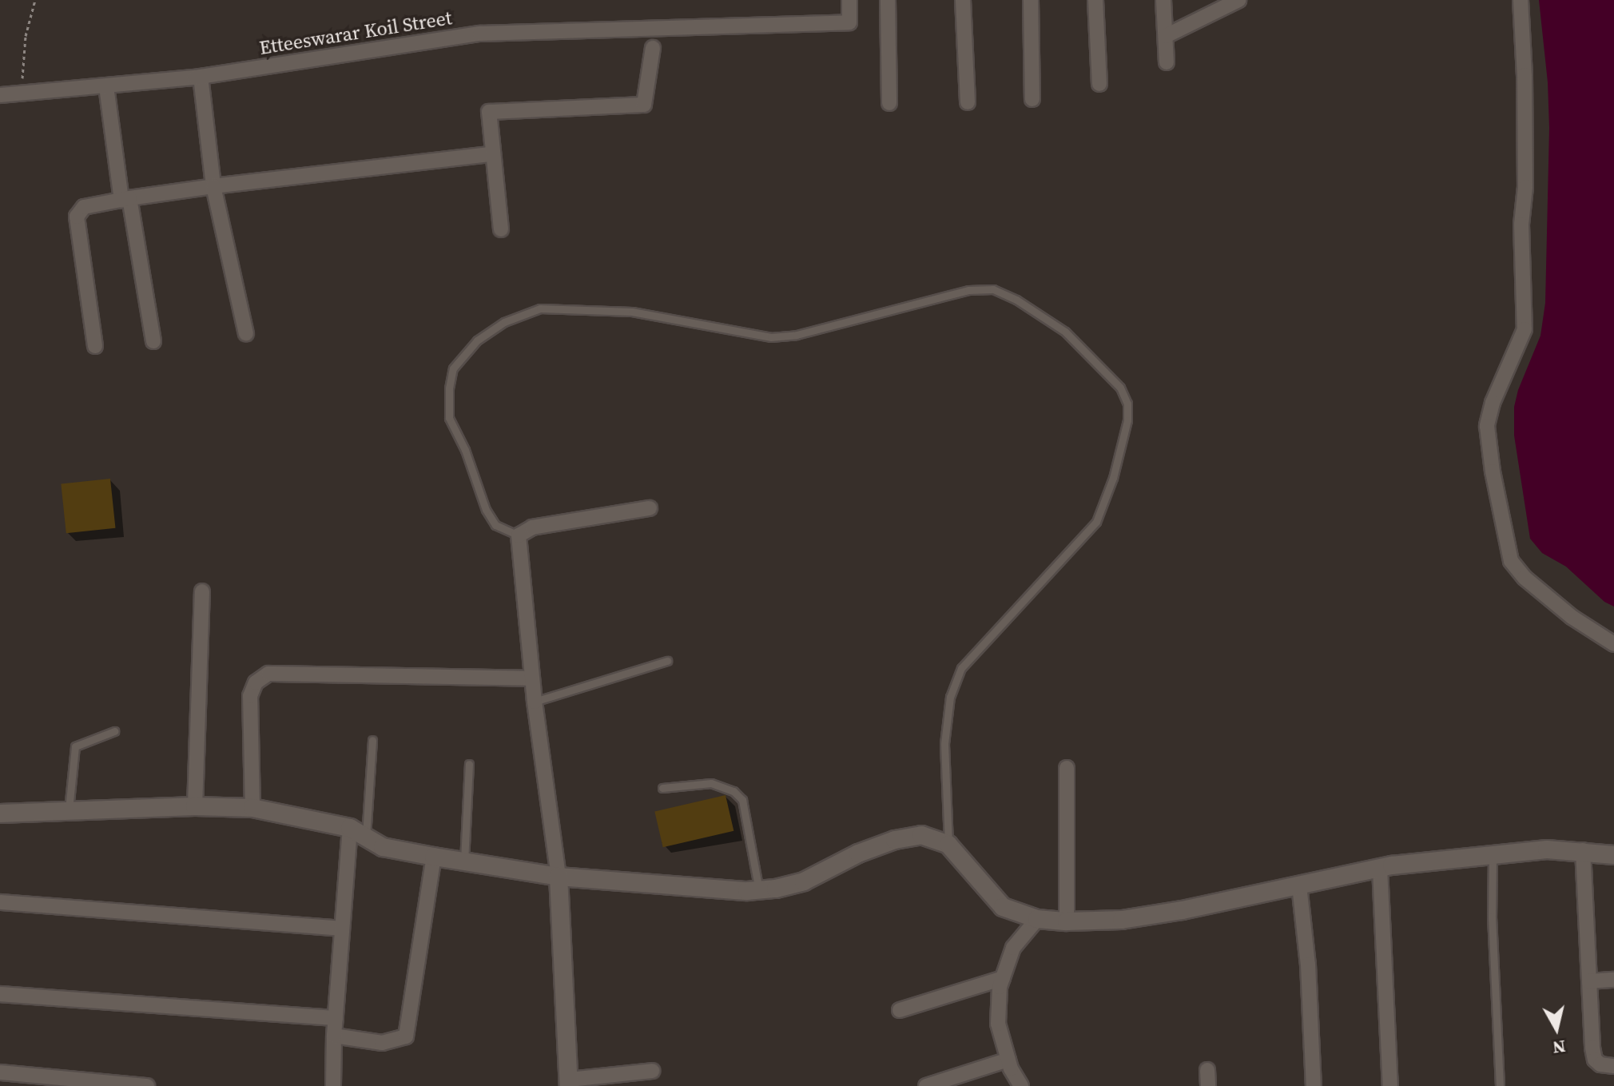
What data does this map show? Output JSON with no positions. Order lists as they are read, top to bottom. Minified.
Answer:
{"streets":{"street":["Etteeswarar Koil Street"]},"north":"bottom"}
